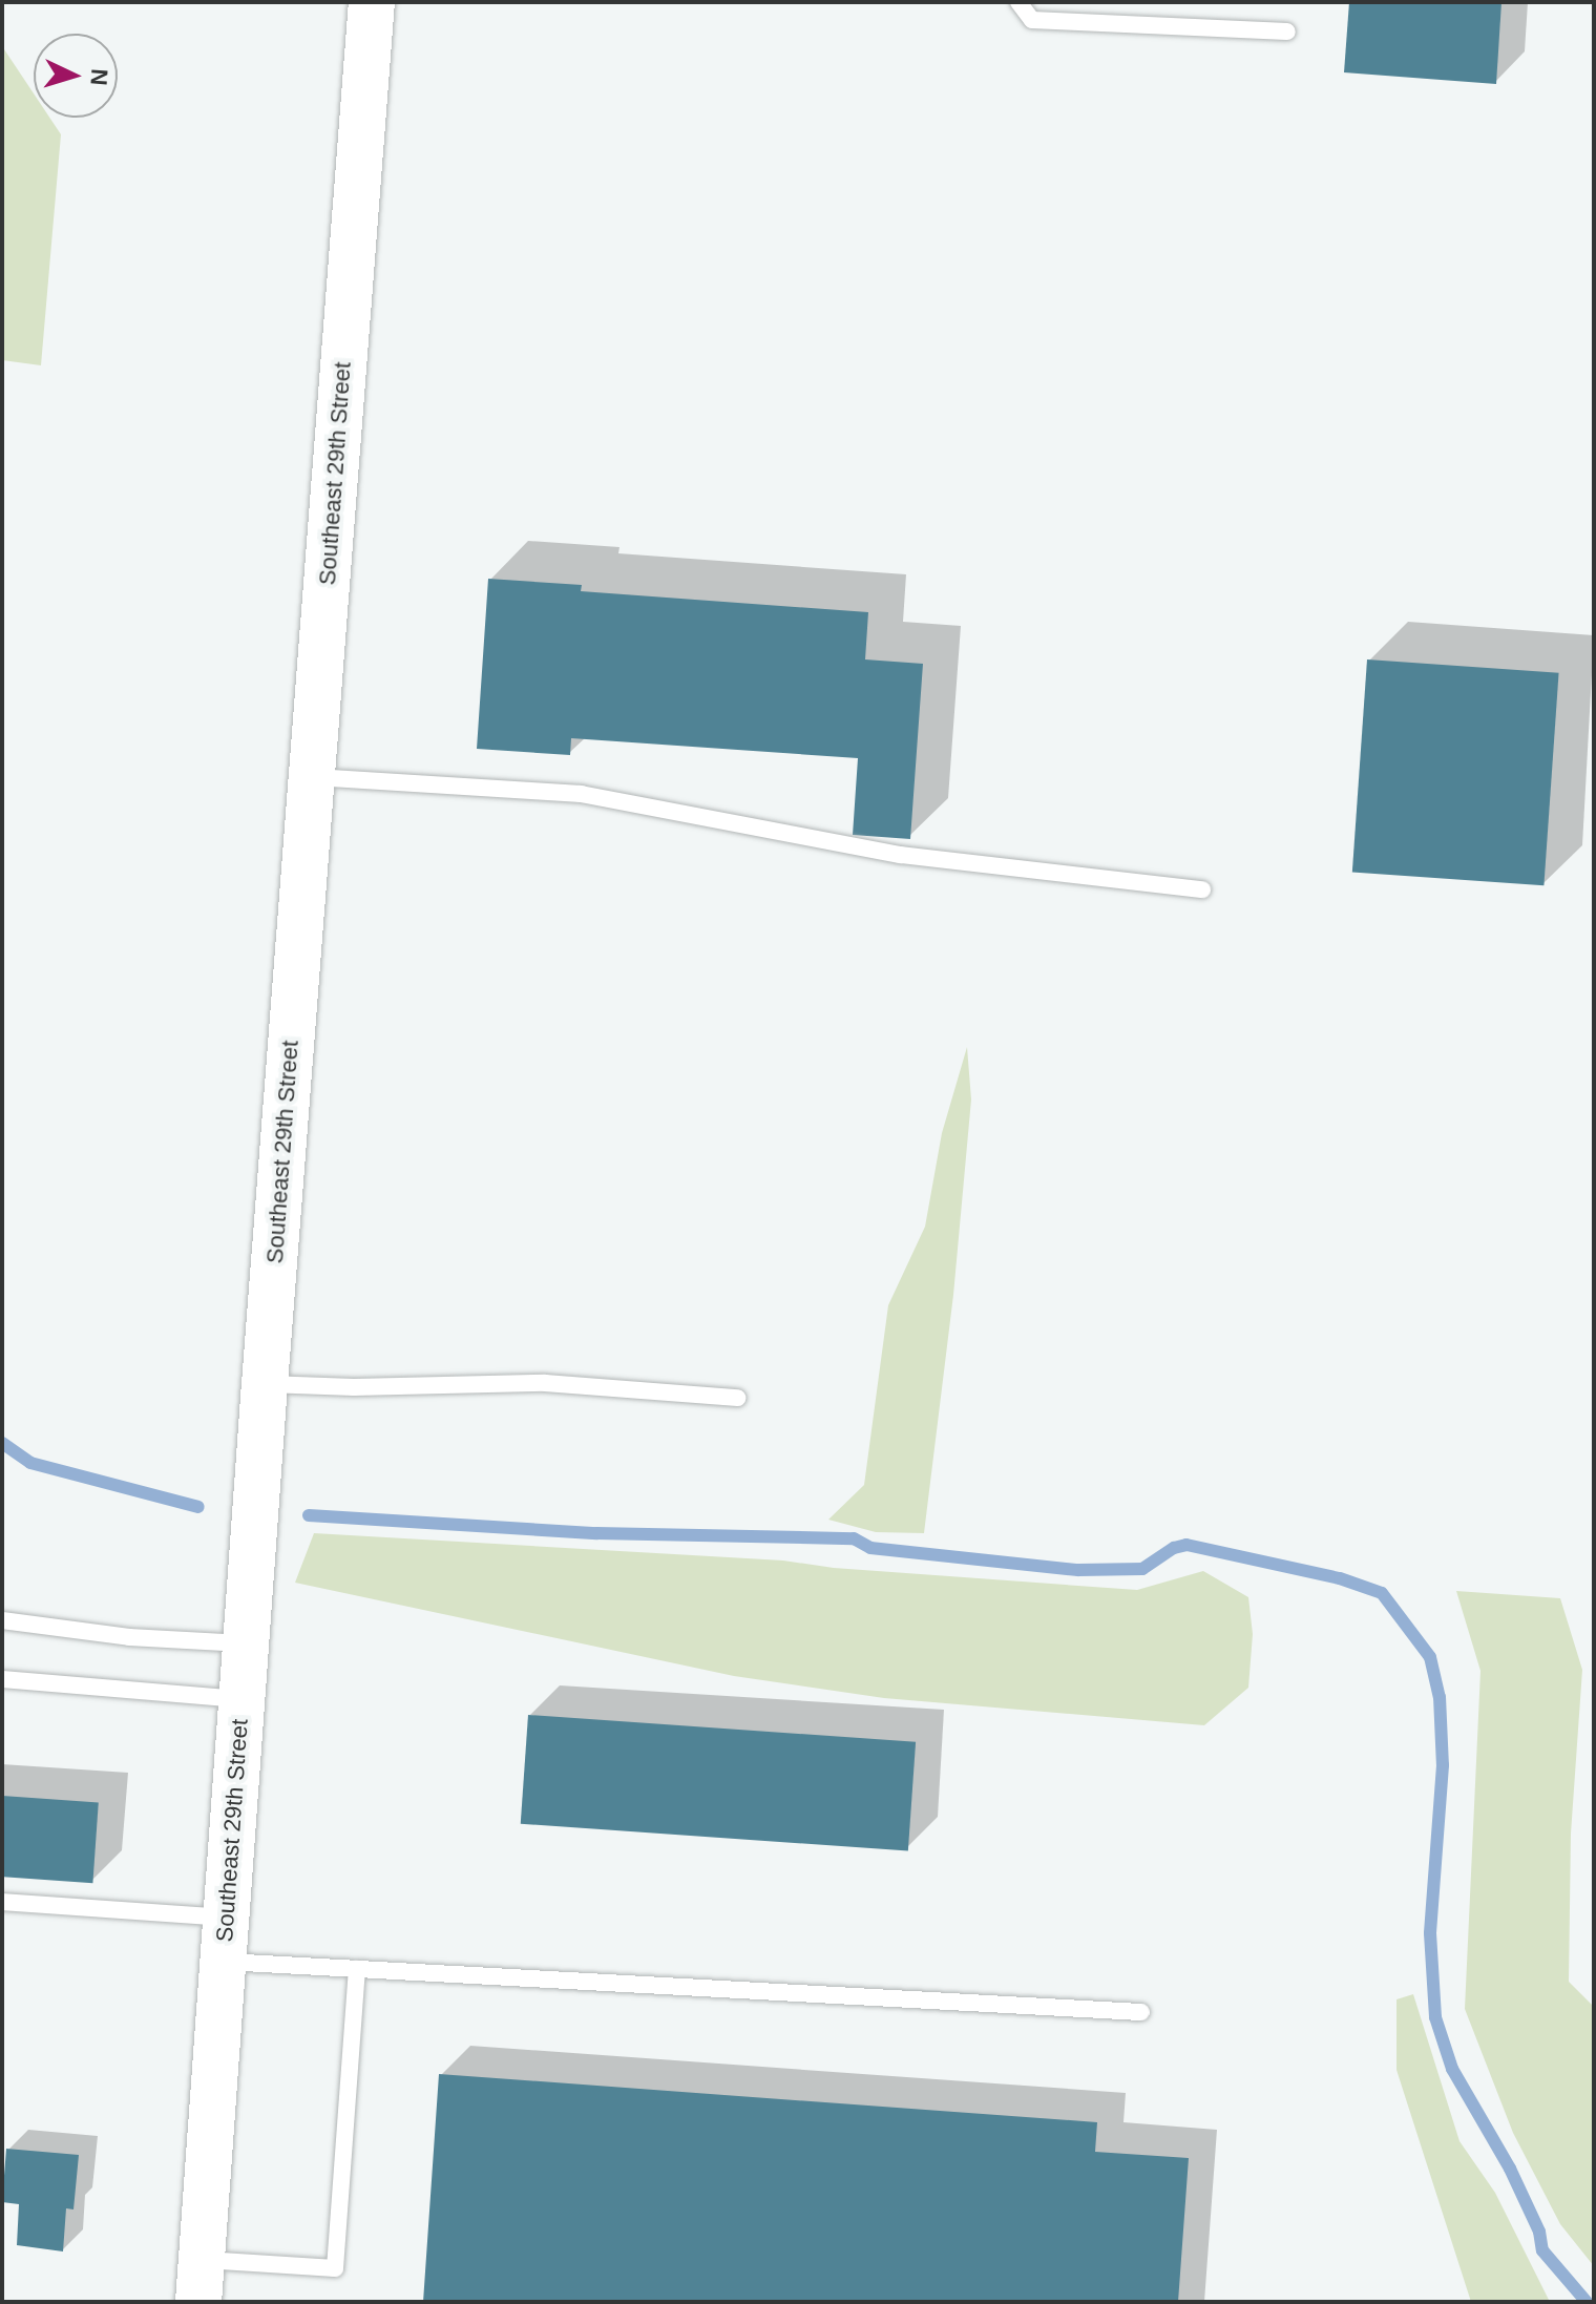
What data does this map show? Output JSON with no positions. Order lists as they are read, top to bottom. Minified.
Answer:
{"streets":{"main road":["Southeast 29th Street"]},"north":"right"}
